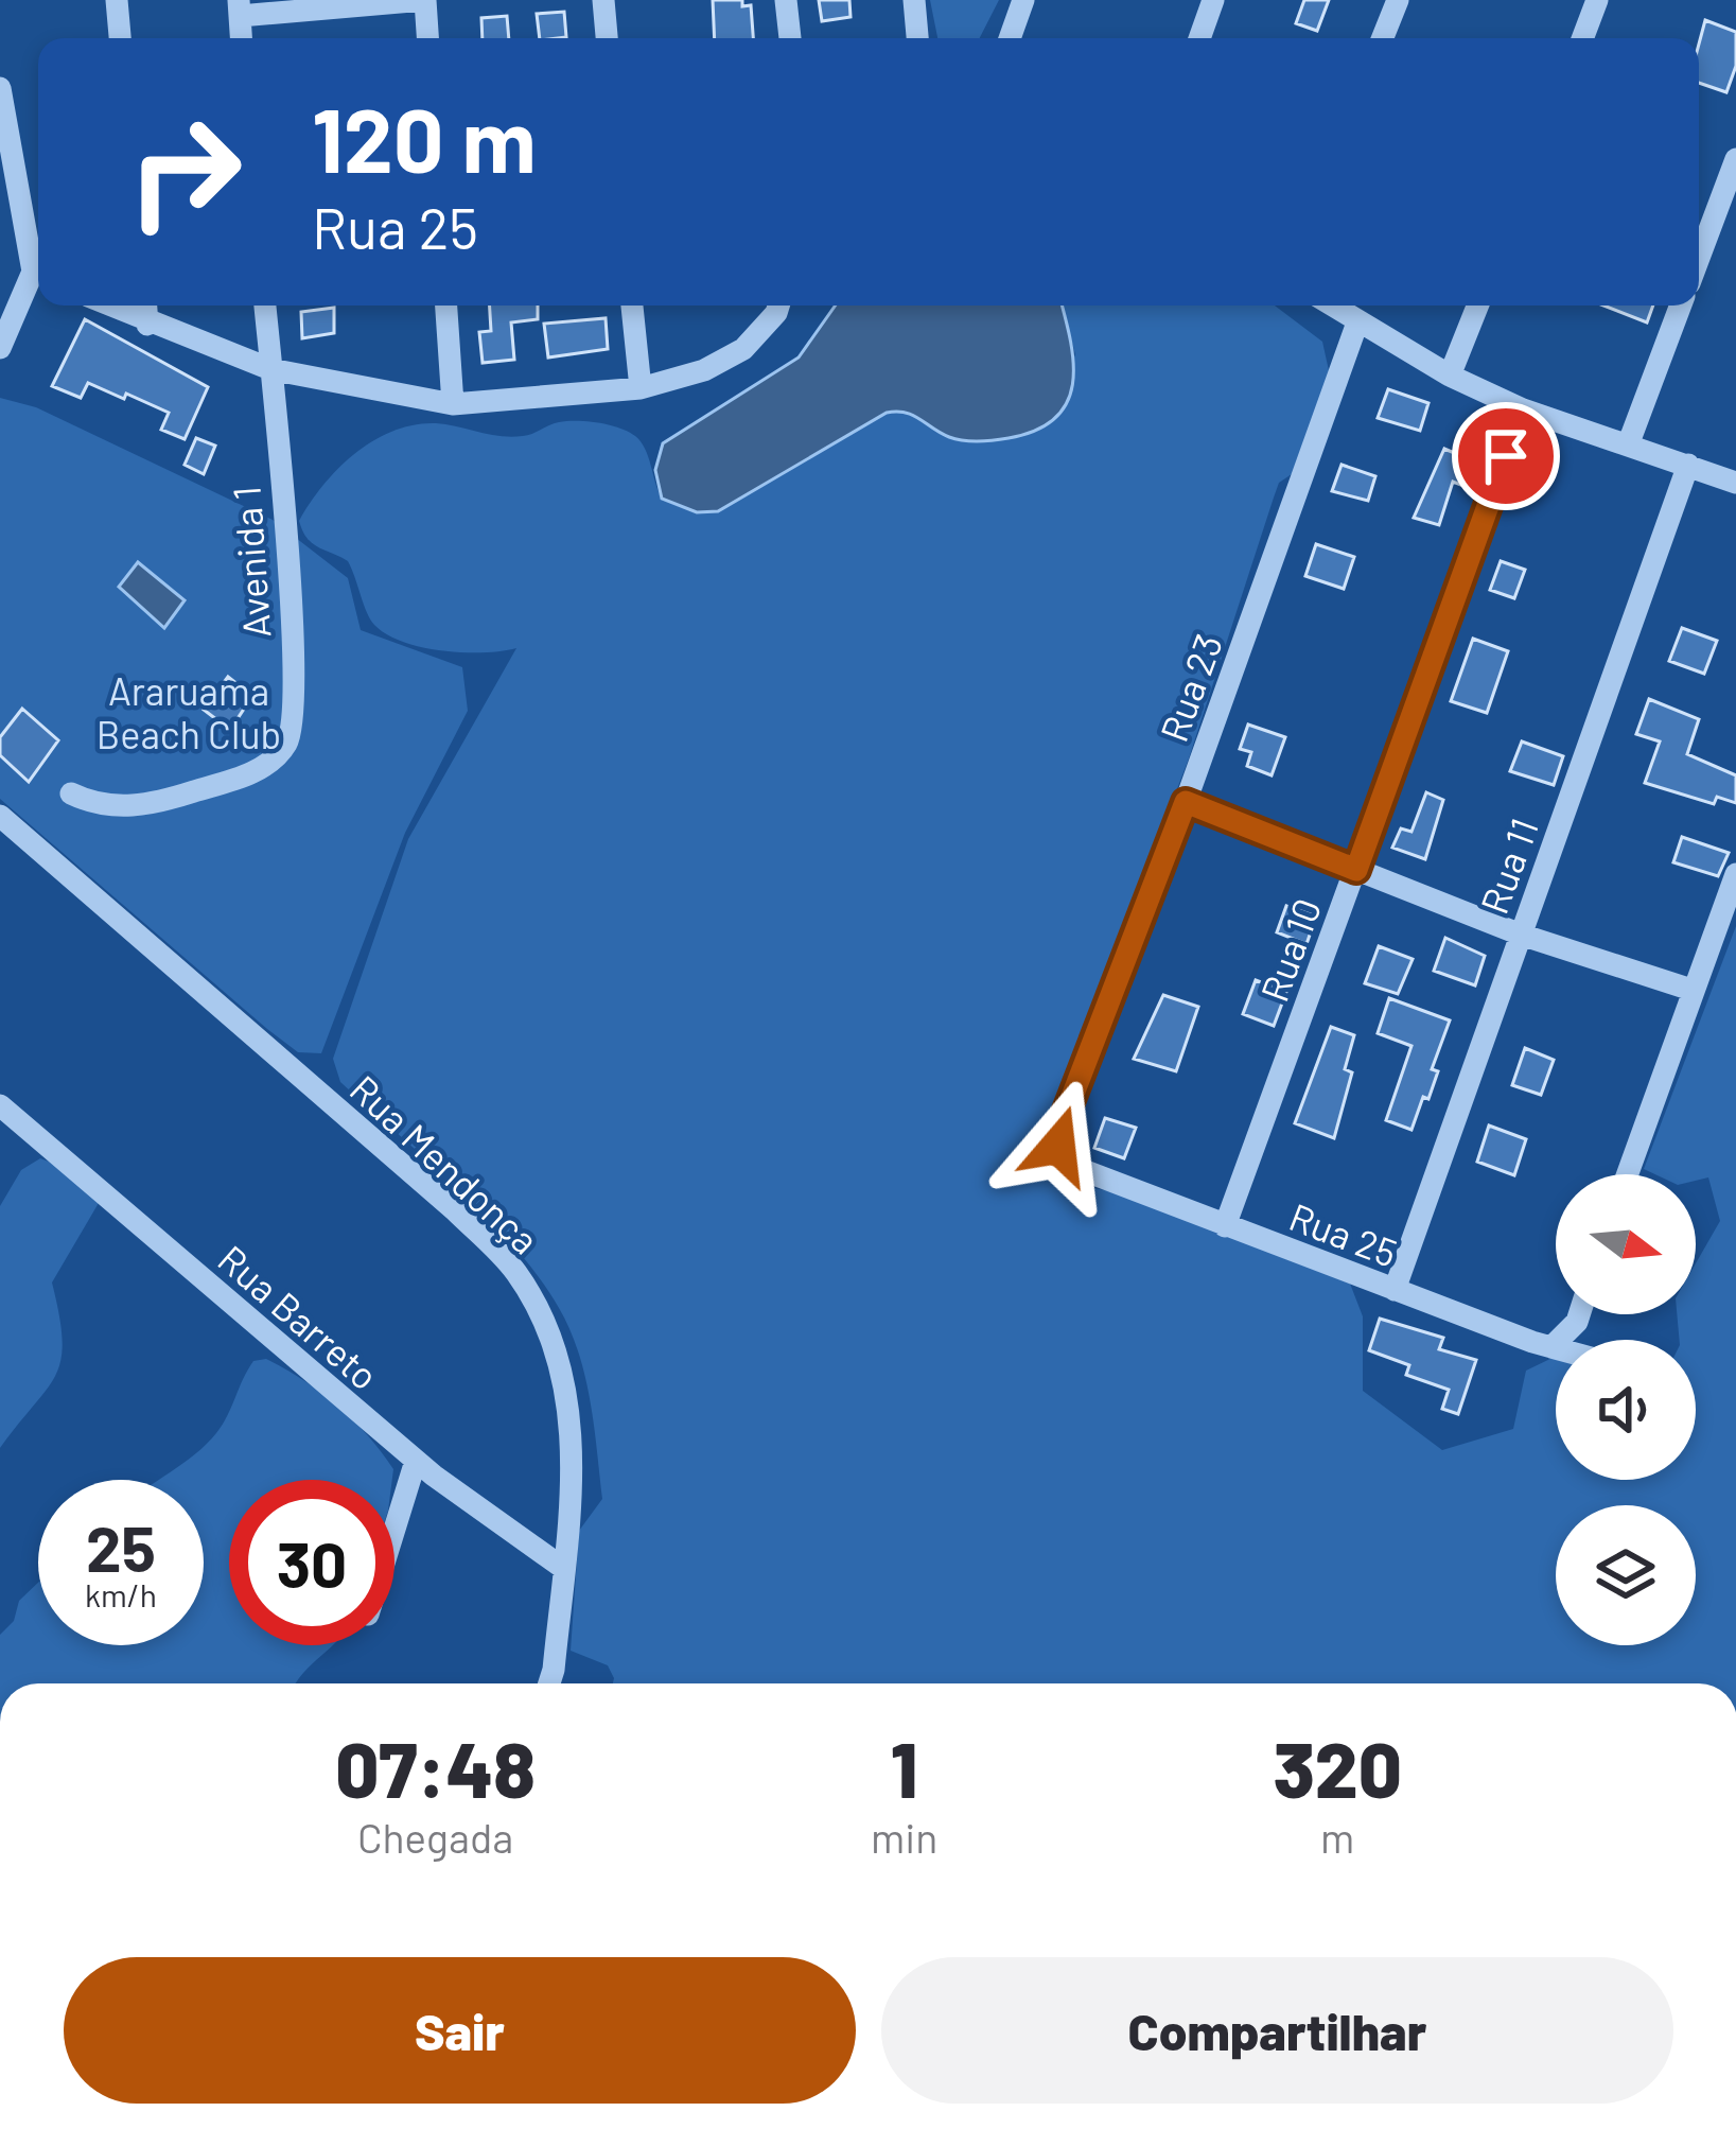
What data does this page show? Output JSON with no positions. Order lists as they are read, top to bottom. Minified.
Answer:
{"streets":{"street":["Avenida 1","Rua 23","Rua 11","Rua 10","Rua Mendonça","Rua 25","Rua Barreto"]},"crossings":[["Rua 23","Rua 25"],["Rua 11","Rua 25"],["Rua 10","Rua 25"],["Rua Mendonça","Rua Barreto"]],"parks":["Araruama Beach Club"],"north":"right","page":{"turn":["120 m","Rua 25"],"speed":"25 km/h","limit":"30","eta":["07:48","Chegada","1","min","320","m"],"buttons":["Sair","Compartilhar"]}}
